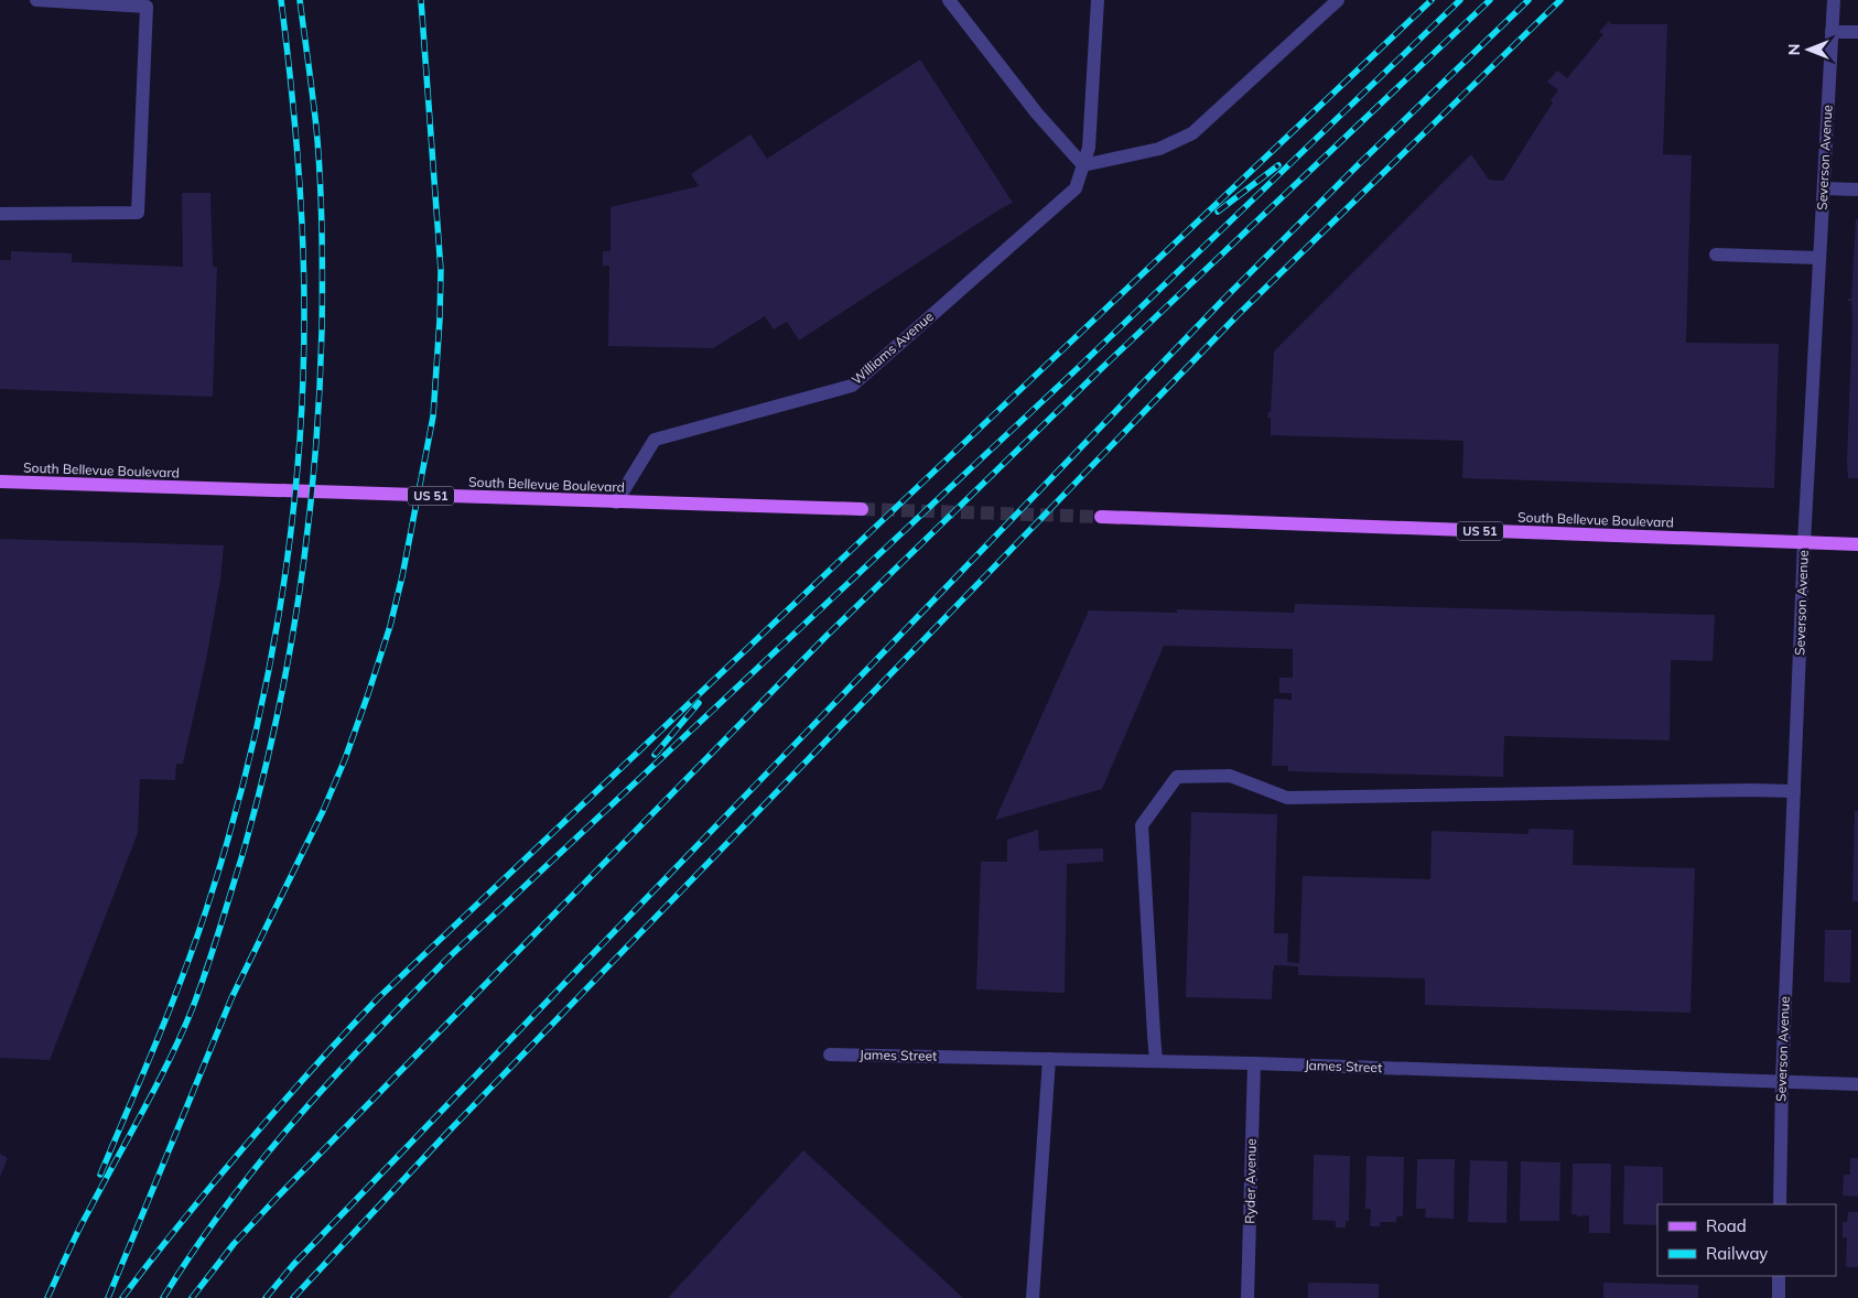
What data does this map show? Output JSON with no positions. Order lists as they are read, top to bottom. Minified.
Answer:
{"streets":{"main road":["South Bellevue Boulevard","US 51"],"street":["Severson Avenue","Williams Avenue","James Street","Ryder Avenue"]},"crossings":[["Severson Avenue","South Bellevue Boulevard"],["Severson Avenue","James Street"],["Williams Avenue","South Bellevue Boulevard"],["James Street","Ryder Avenue"]],"legend":["Road","Railway"],"north":"left"}
